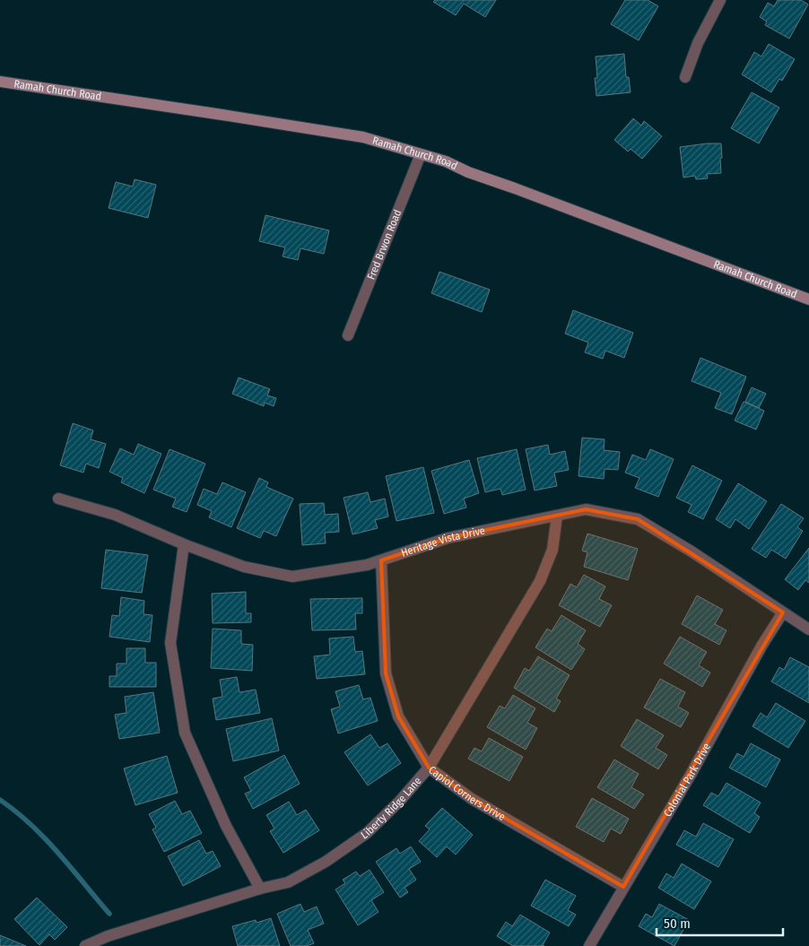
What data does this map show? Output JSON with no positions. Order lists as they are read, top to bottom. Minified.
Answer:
{"streets":{"main road":["Ramah Church Road"],"street":["Fred Brwon Road","Heritage Vista Drive","Colonial Park Drive","Capiol Corners Drive","Liberty Ridge Lane"]},"crossings":[["Ramah Church Road","Fred Brwon Road"],["Heritage Vista Drive","Colonial Park Drive"],["Heritage Vista Drive","Capiol Corners Drive"],["Heritage Vista Drive","Liberty Ridge Lane"],["Colonial Park Drive","Capiol Corners Drive"],["Capiol Corners Drive","Liberty Ridge Lane"]],"scale_bar":"50 m"}
